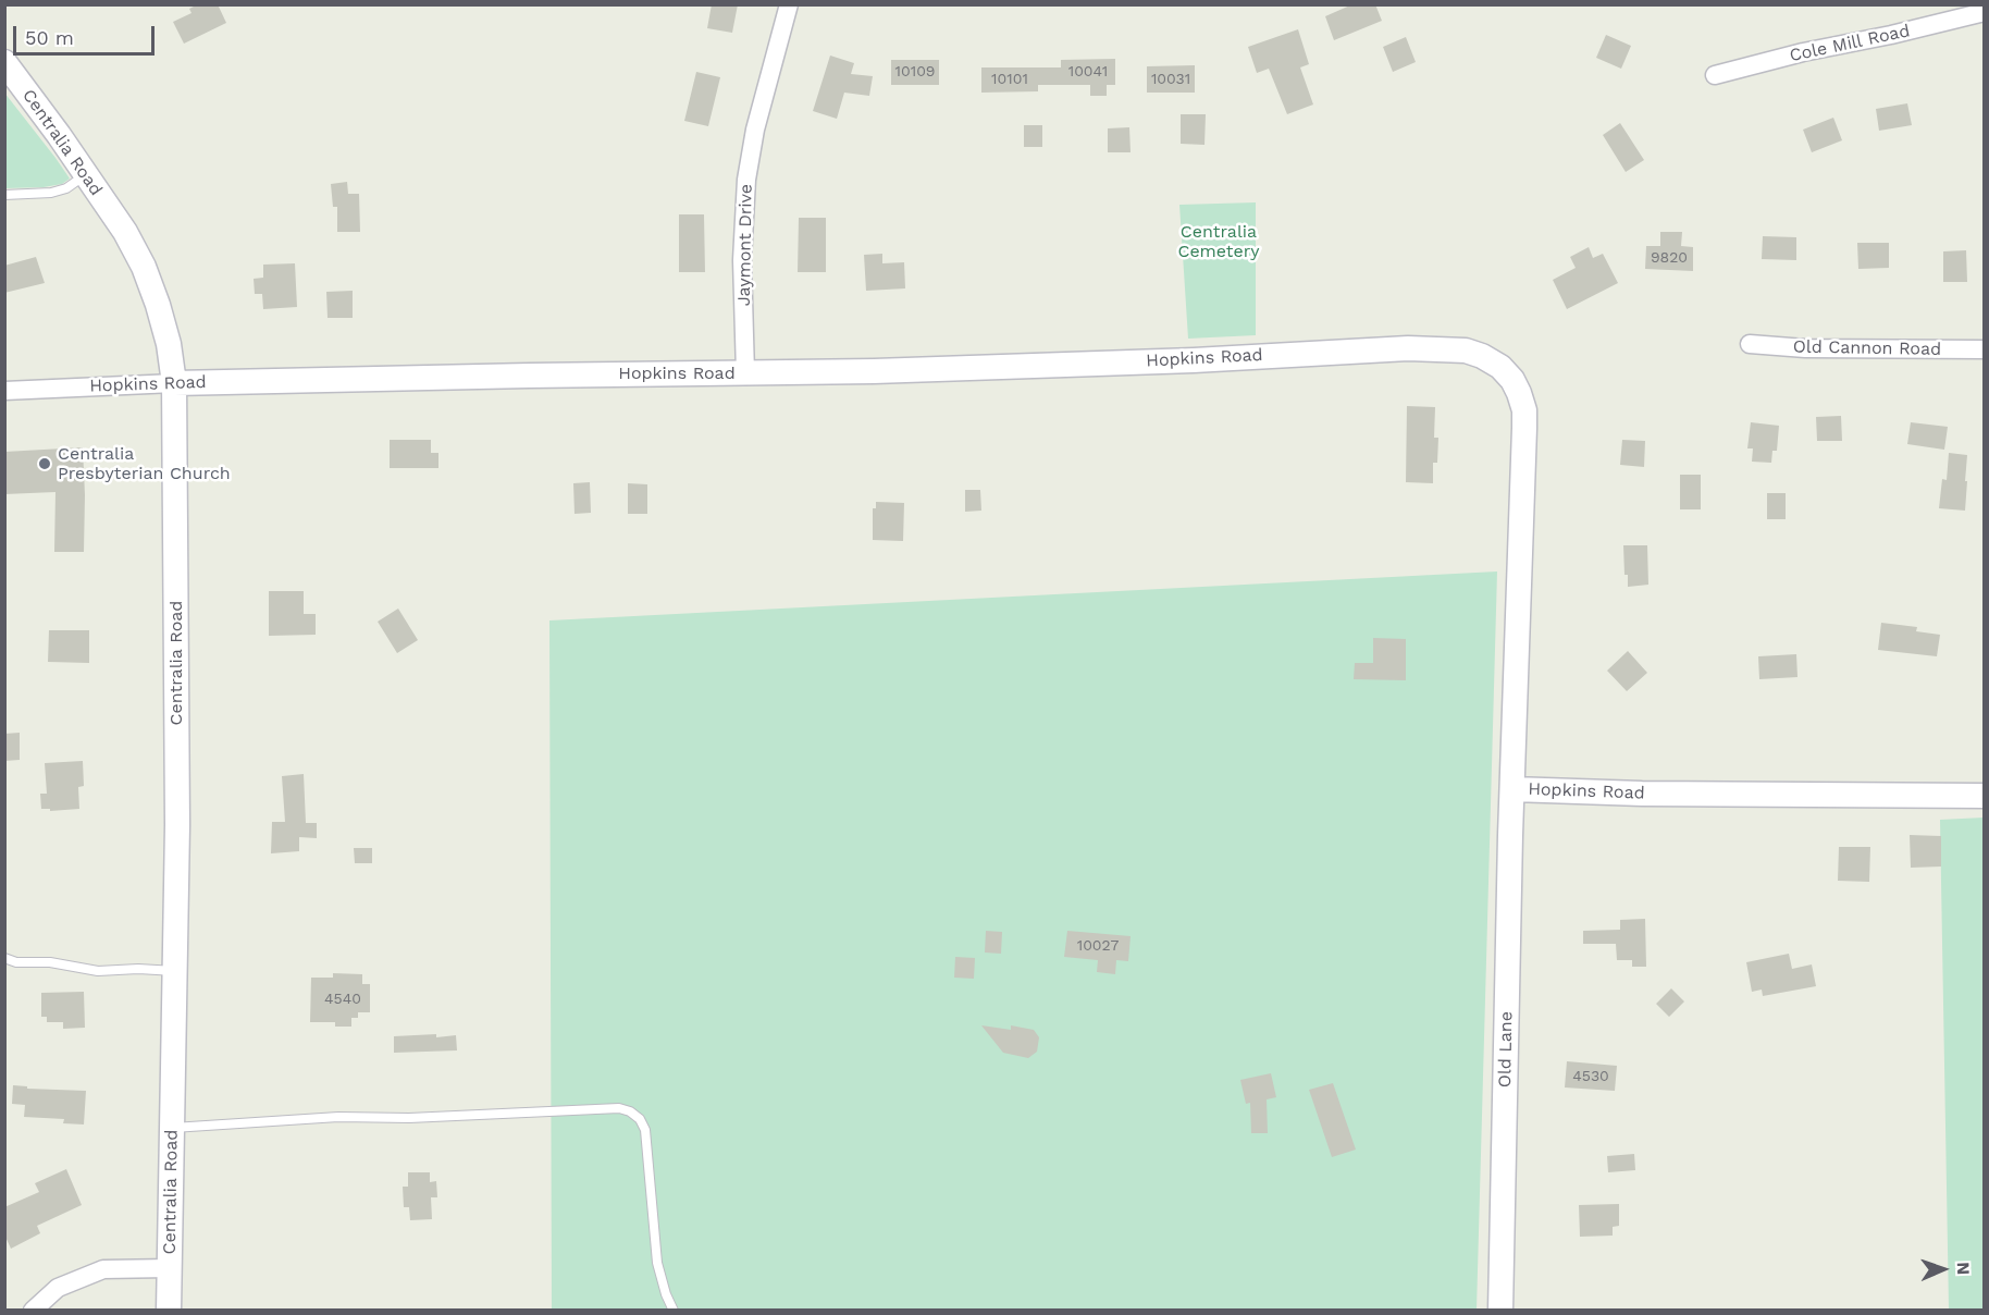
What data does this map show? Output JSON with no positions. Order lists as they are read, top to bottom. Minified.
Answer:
{"streets":{"main road":["Centralia Road","Hopkins Road","Old Lane"],"street":["Cole Mill Road","Jaymont Drive","Old Cannon Road"]},"crossings":[["Centralia Road","Hopkins Road"],["Jaymont Drive","Hopkins Road"],["Hopkins Road","Old Lane"]],"parks":["Centralia Cemetery"],"places":["Centralia Presbyterian Church"],"house_numbers":["10109","10041","10101","10031","9820","10027","4540","4530"],"scale_bar":"50 m","north":"right"}
